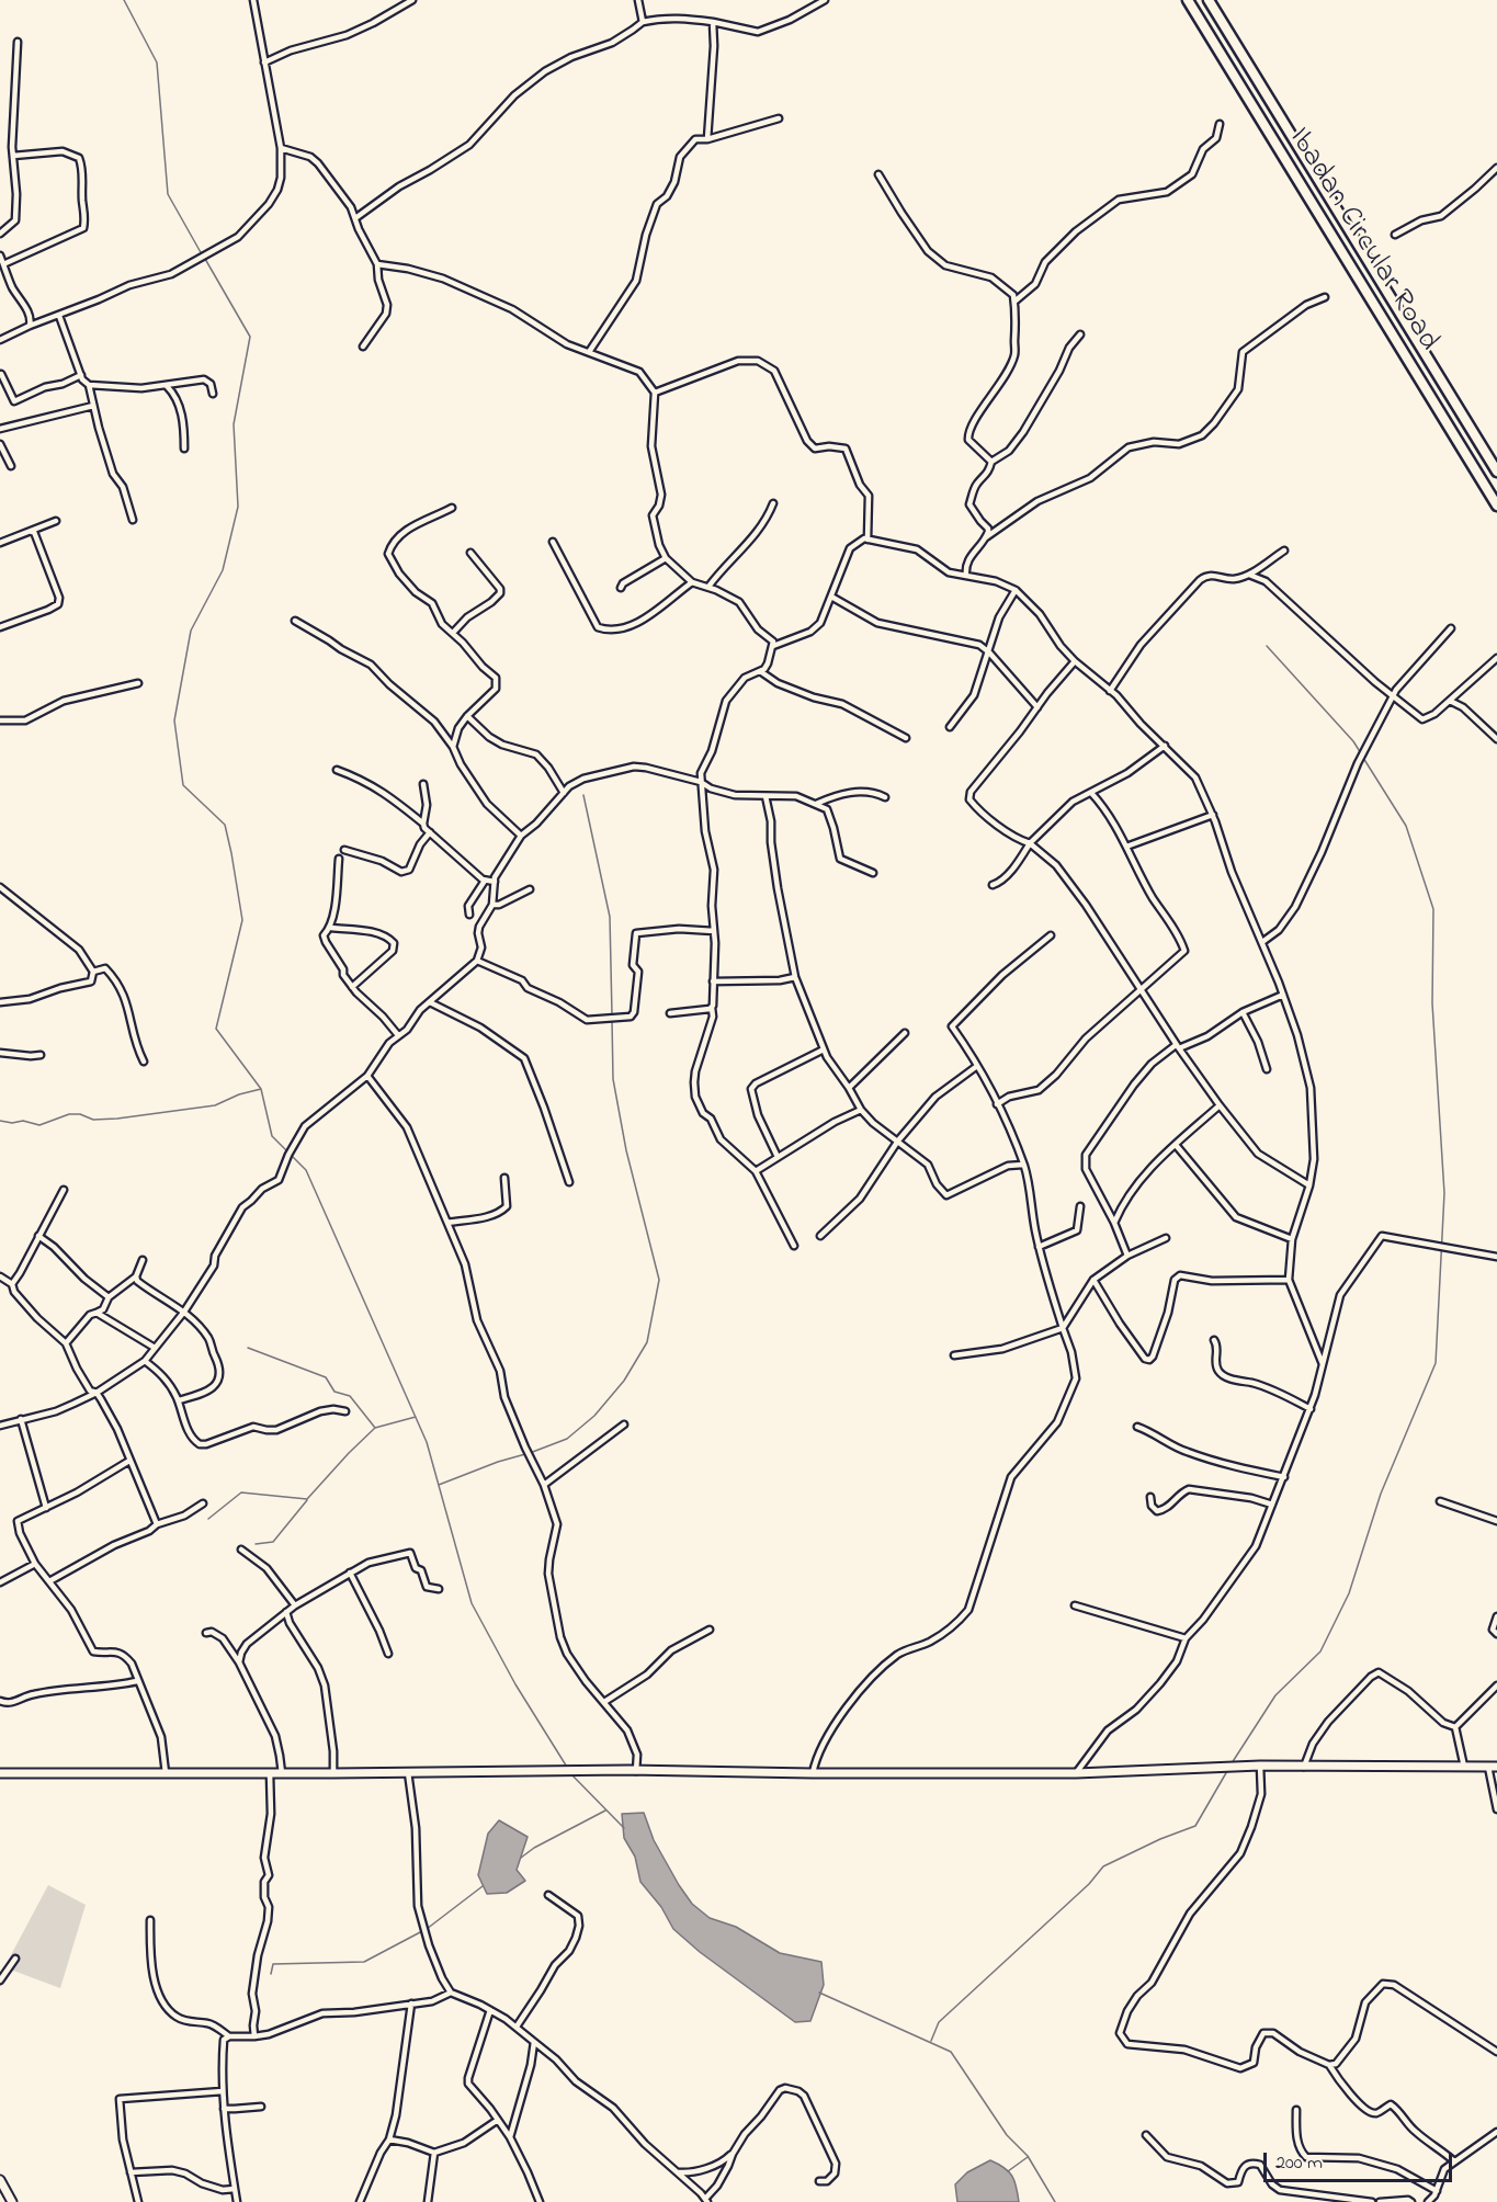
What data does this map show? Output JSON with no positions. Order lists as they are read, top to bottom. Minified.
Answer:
{"streets":{"highway":["Ibadan Circular Road"]},"scale_bar":"200 m"}
